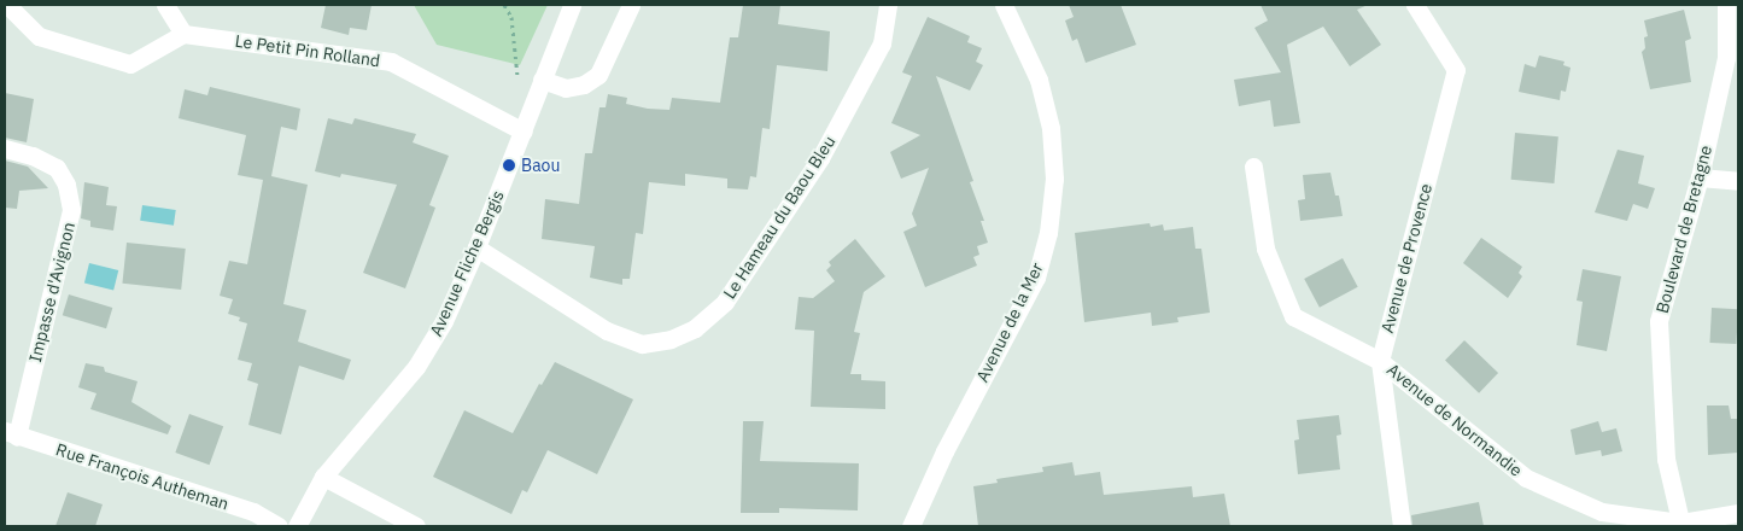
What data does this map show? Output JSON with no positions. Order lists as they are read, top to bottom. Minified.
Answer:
{"streets":{"street":["Le Petit Pin Rolland","Le Hameau du Baou Bleu","Boulevard de Bretagne","Avenue de Provence","Avenue Fliche Bergis","Impasse d'Avignon","Avenue de la Mer","Avenue de Normandie","Rue François Autheman"]},"crossings":[["Le Petit Pin Rolland","Avenue Fliche Bergis"],["Le Hameau du Baou Bleu","Avenue Fliche Bergis"],["Boulevard de Bretagne","Avenue de Normandie"],["Avenue de Provence","Avenue de Normandie"],["Impasse d'Avignon","Rue François Autheman"]],"places":["Baou"]}
